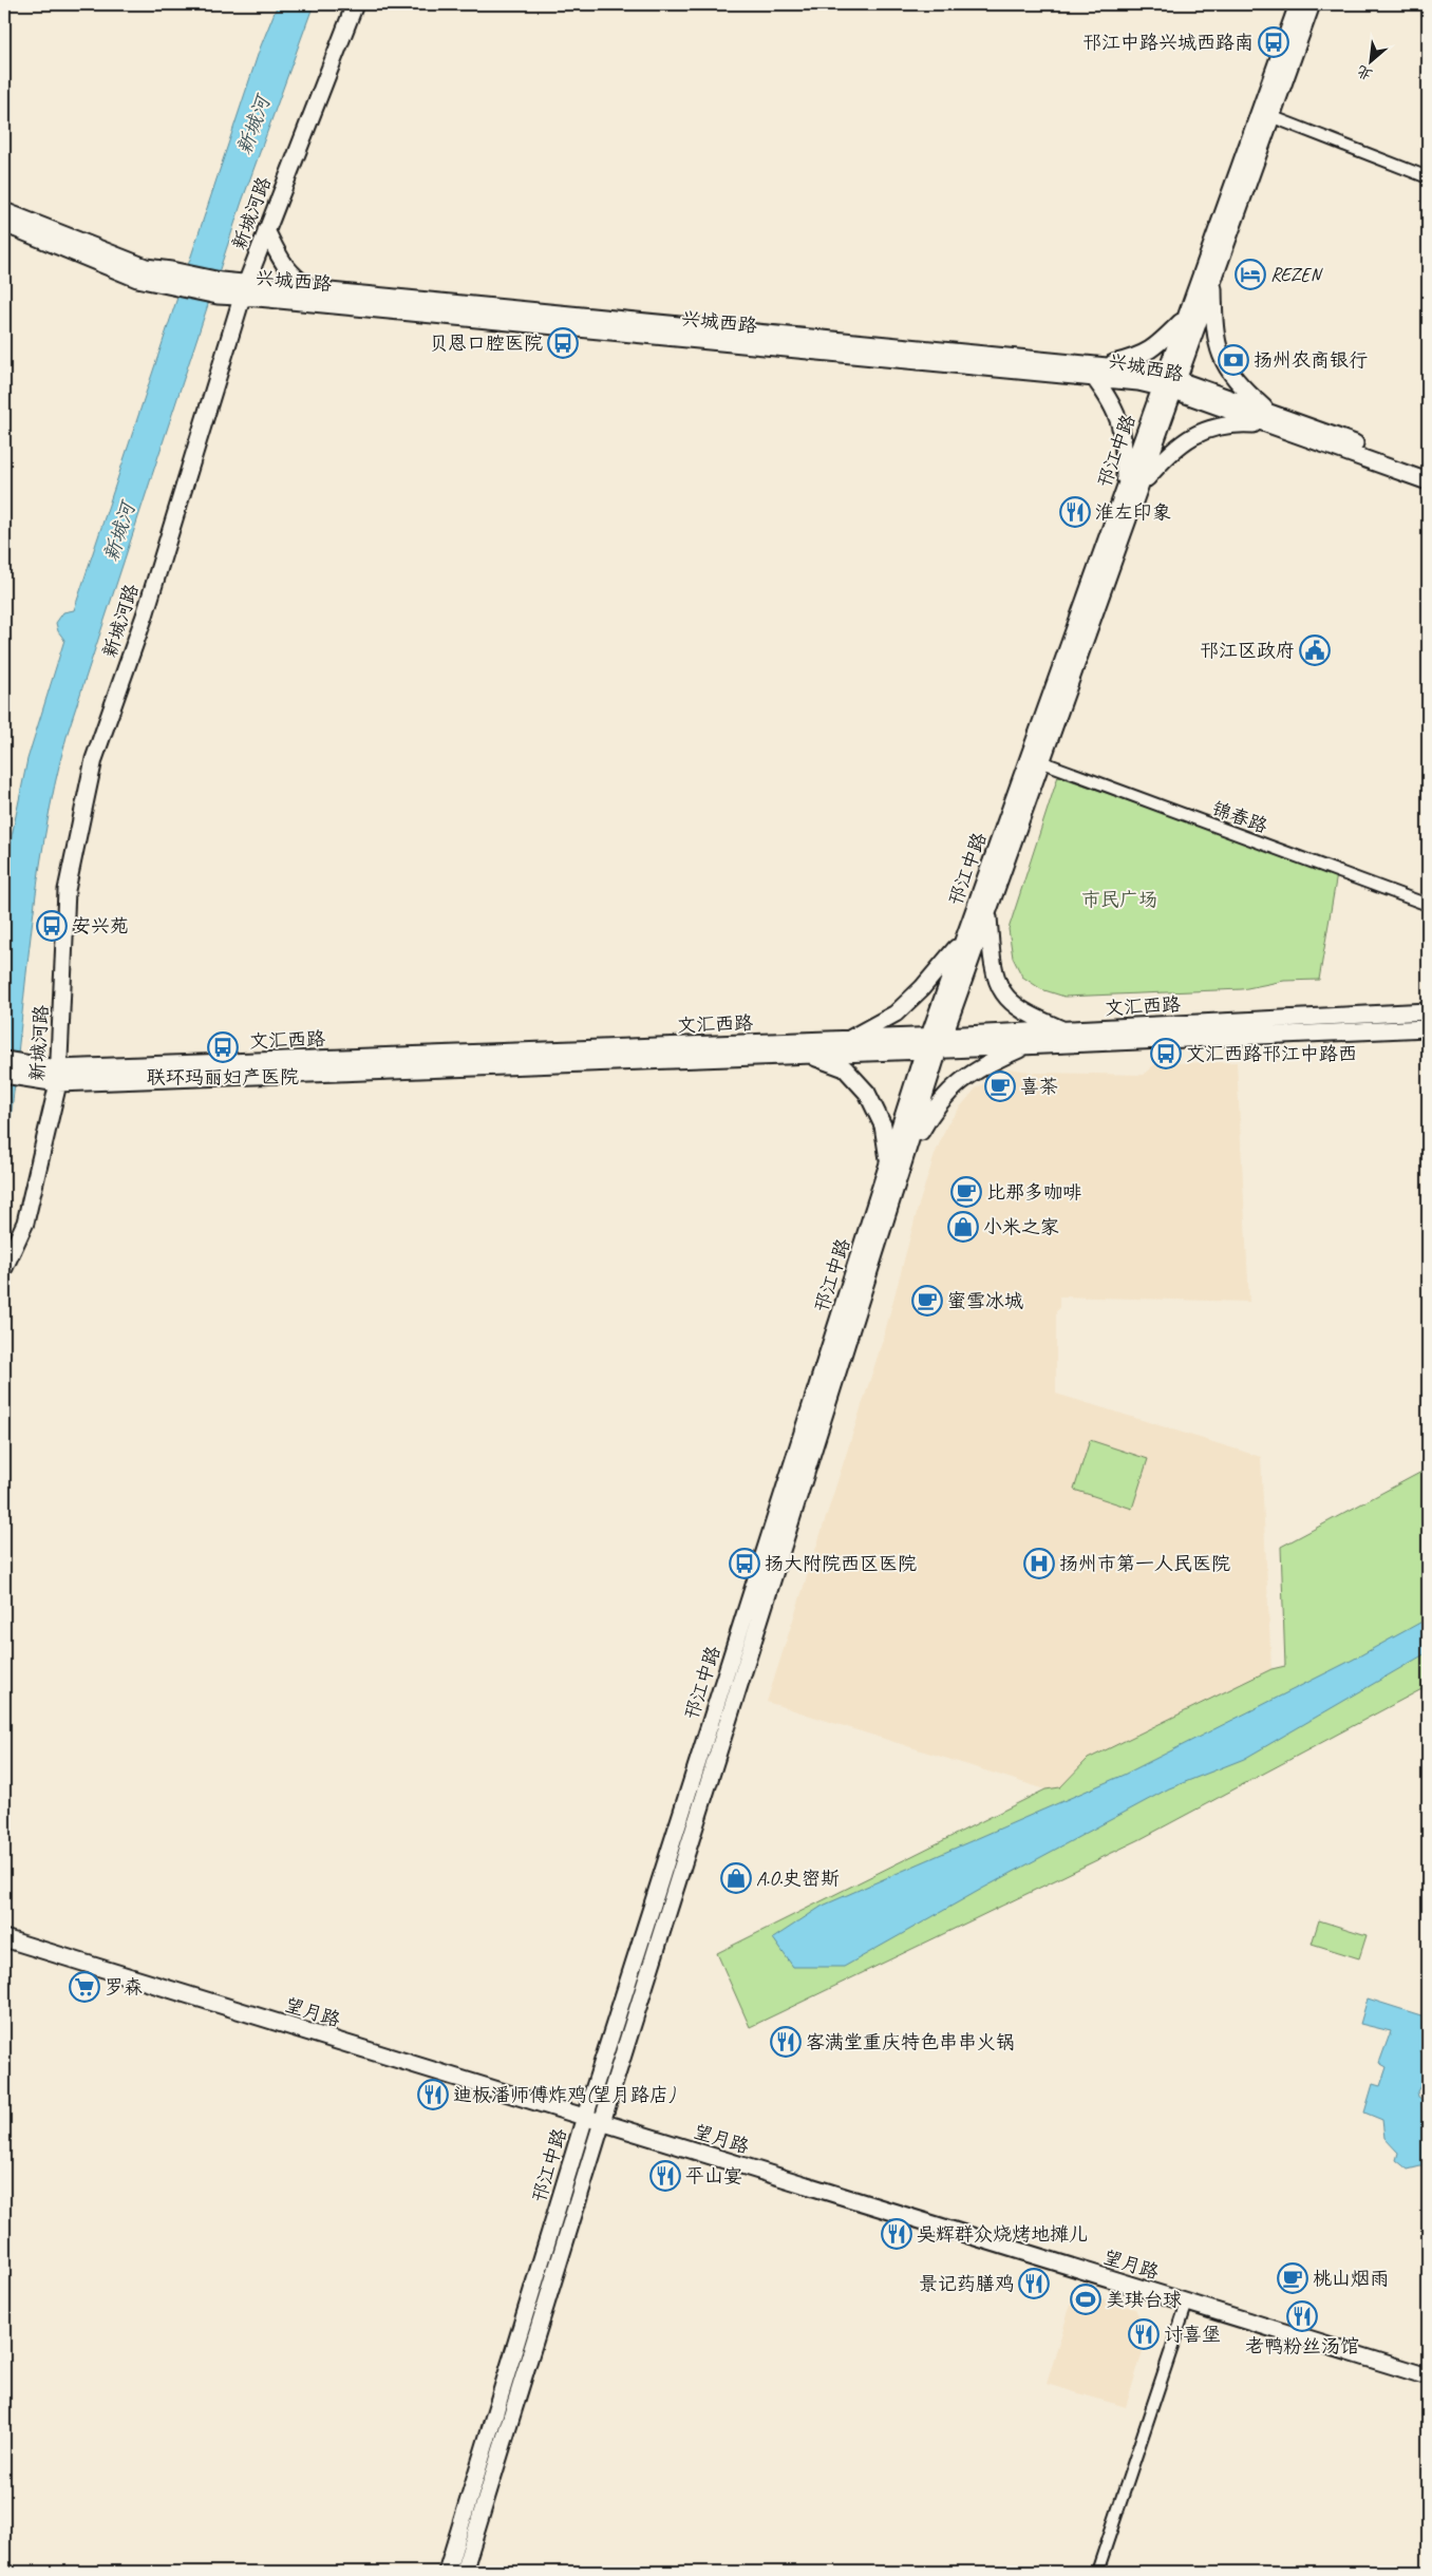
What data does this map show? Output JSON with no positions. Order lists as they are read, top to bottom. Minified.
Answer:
{"streets":{"main road":["新城河路","兴城西路","邗江中路","文汇西路","望月路"],"street":["锦春路"]},"crossings":[["新城河路","兴城西路"],["新城河路","文汇西路"],["兴城西路","邗江中路"],["邗江中路","锦春路"],["邗江中路","文汇西路"],["邗江中路","望月路"]],"water":["新城河"],"parks":["市民广场"],"places":{"bus stop":["邗江中路兴城西路南","贝恩口腔医院","安兴苑","联环玛丽妇产医院","文汇西路邗江中路西","扬大附院西区医院"],"hotel":["REZEN"],"bank":["扬州农商银行"],"restaurant":["淮左印象","客满堂重庆特色串串火锅","迪板潘师傅炸鸡(望月路店)","平山宴","吴辉群众烧烤地摊儿","景记药膳鸡","老鸭粉丝汤馆","讨喜堡"],"public building":["邗江区政府"],"cafe":["喜茶","比那多咖啡","蜜雪冰城","桃山烟雨"],"shop":["小米之家","A.O.史密斯"],"hospital":["扬州市第一人民医院"],"supermarket":["罗森"],"sports":["美琪台球"]},"north":"bottom left"}
